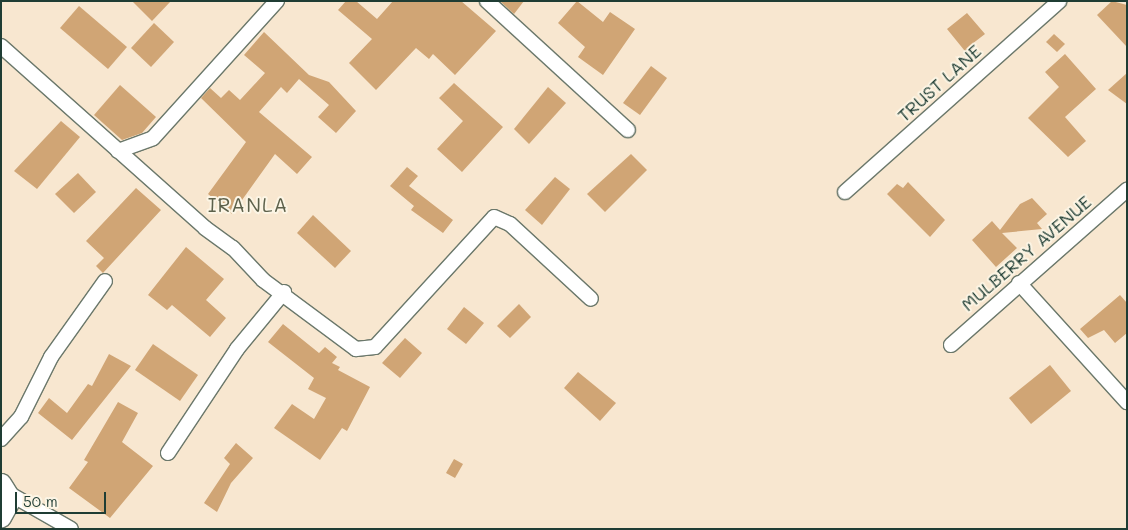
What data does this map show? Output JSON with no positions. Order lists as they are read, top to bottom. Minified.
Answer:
{"streets":{"street":["TRUST LANE","MULBERRY AVENUE"]},"districts":["IRANLA"],"scale_bar":"50 m"}
